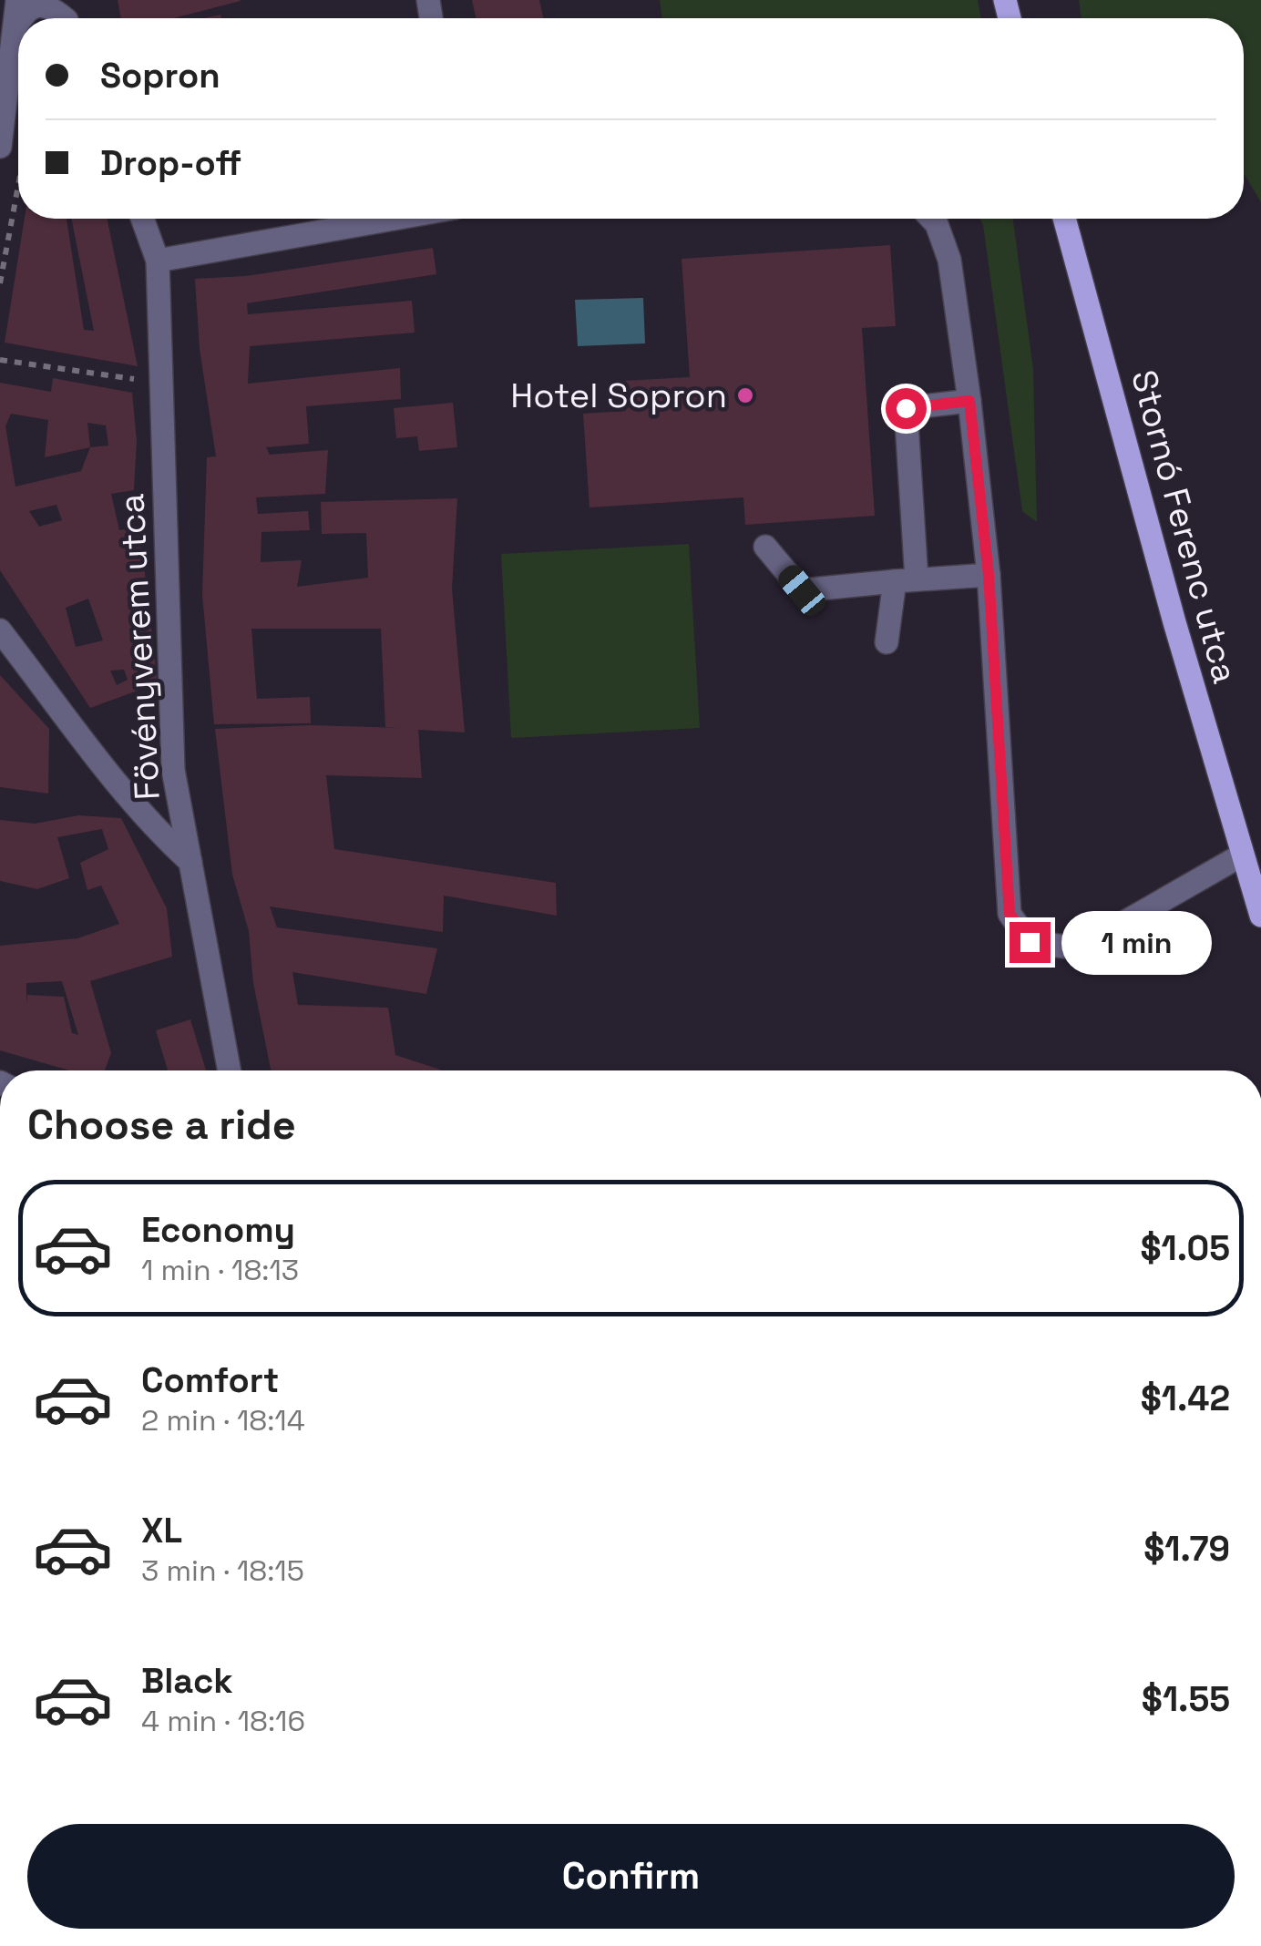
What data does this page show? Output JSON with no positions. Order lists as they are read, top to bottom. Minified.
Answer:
{"streets":{"main road":["Stornó Ferenc utca"],"street":["Fövényverem utca"]},"places":["Hotel Sopron"],"page":{"banner":["Sopron","Drop-off"],"bubble":"1 min","heading":"Choose a ride","list":[{"name":"Economy","note":"1 min · 18:13","value":"$1.05"},{"name":"Comfort","note":"2 min · 18:14","value":"$1.42"},{"name":"XL","note":"3 min · 18:15","value":"$1.79"},{"name":"Black","note":"4 min · 18:16","value":"$1.55"}],"buttons":"Confirm"}}
